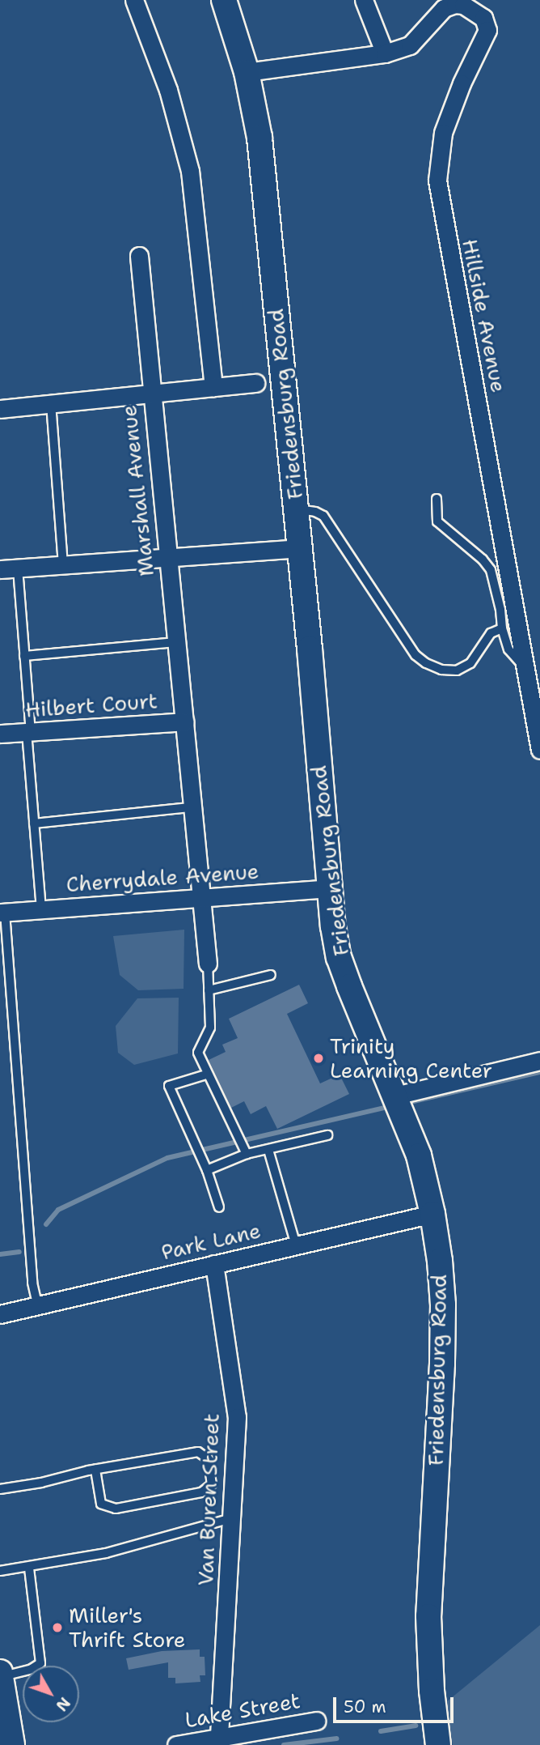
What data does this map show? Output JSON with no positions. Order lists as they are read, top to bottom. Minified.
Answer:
{"streets":{"main road":["Friedensburg Road"],"street":["Hillside Avenue","Marshall Avenue","Hilbert Court","Cherrydale Avenue","Park Lane","Van Buren Street","Lake Street"]},"crossings":[["Hillside Avenue","Friedensburg Road"],["Friedensburg Road","Cherrydale Avenue"],["Friedensburg Road","Park Lane"],["Marshall Avenue","Hilbert Court"],["Marshall Avenue","Cherrydale Avenue"],["Park Lane","Van Buren Street"],["Van Buren Street","Lake Street"]],"places":["Trinity Learning Center","Miller's Thrift Store"],"scale_bar":"50 m","north":"bottom right"}
